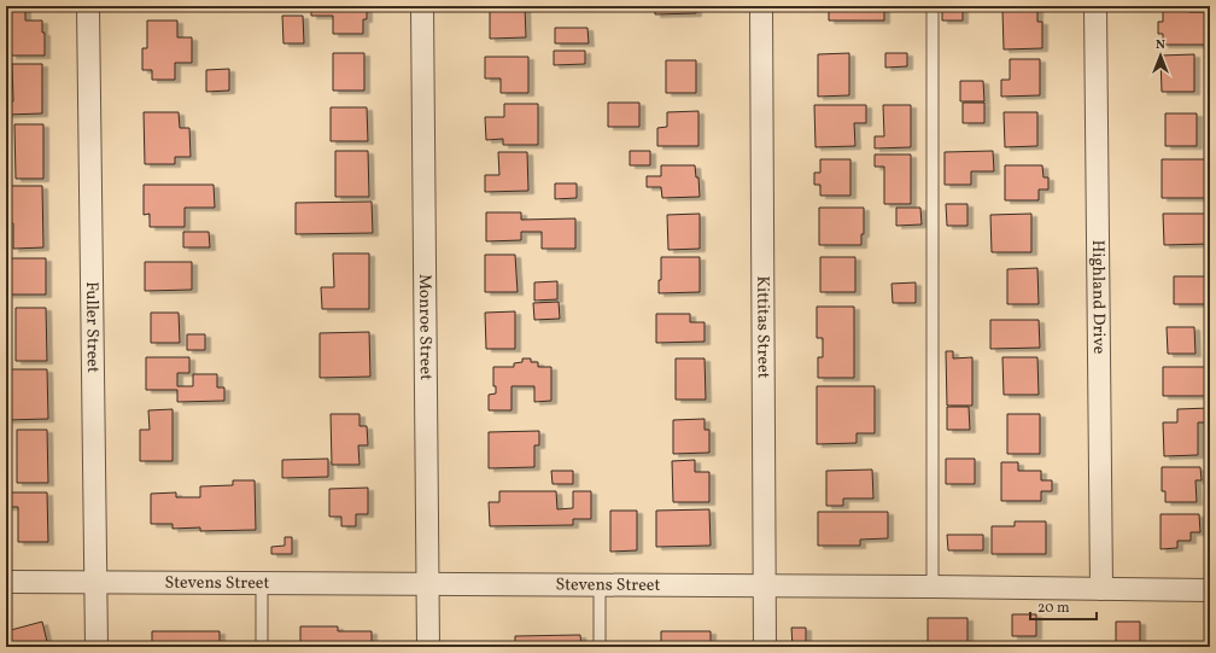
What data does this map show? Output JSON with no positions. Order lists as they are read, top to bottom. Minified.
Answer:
{"streets":{"street":["Highland Drive","Fuller Street","Monroe Street","Kittitas Street","Stevens Street"]},"crossings":[["Highland Drive","Stevens Street"],["Fuller Street","Stevens Street"],["Monroe Street","Stevens Street"],["Kittitas Street","Stevens Street"]],"scale_bar":"20 m","north":"top"}
